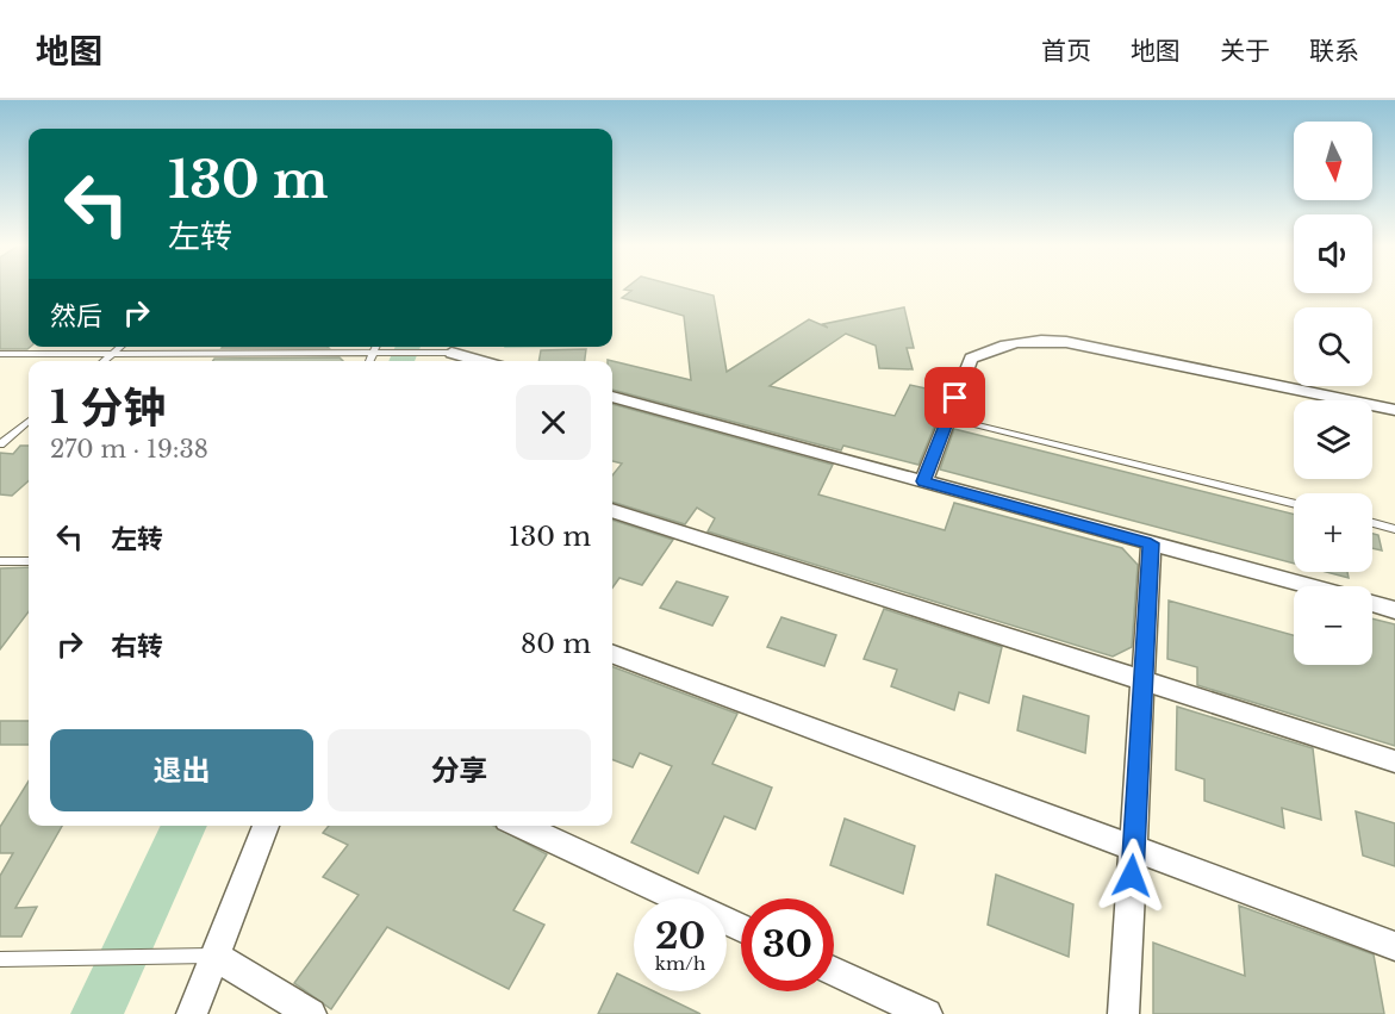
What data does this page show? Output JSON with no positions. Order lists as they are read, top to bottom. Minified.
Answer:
{"north":"bottom","page":{"header":"地图","nav":["首页","地图","关于","联系"],"map_buttons":["+","−"],"turn":["130 m","左转"],"then":"然后","heading":["1 分钟","270 m · 19:38"],"list":[{"name":"左转","value":"130 m"},{"name":"右转","value":"80 m"}],"buttons":["退出","分享"],"speed":"20 km/h","limit":"30"}}
